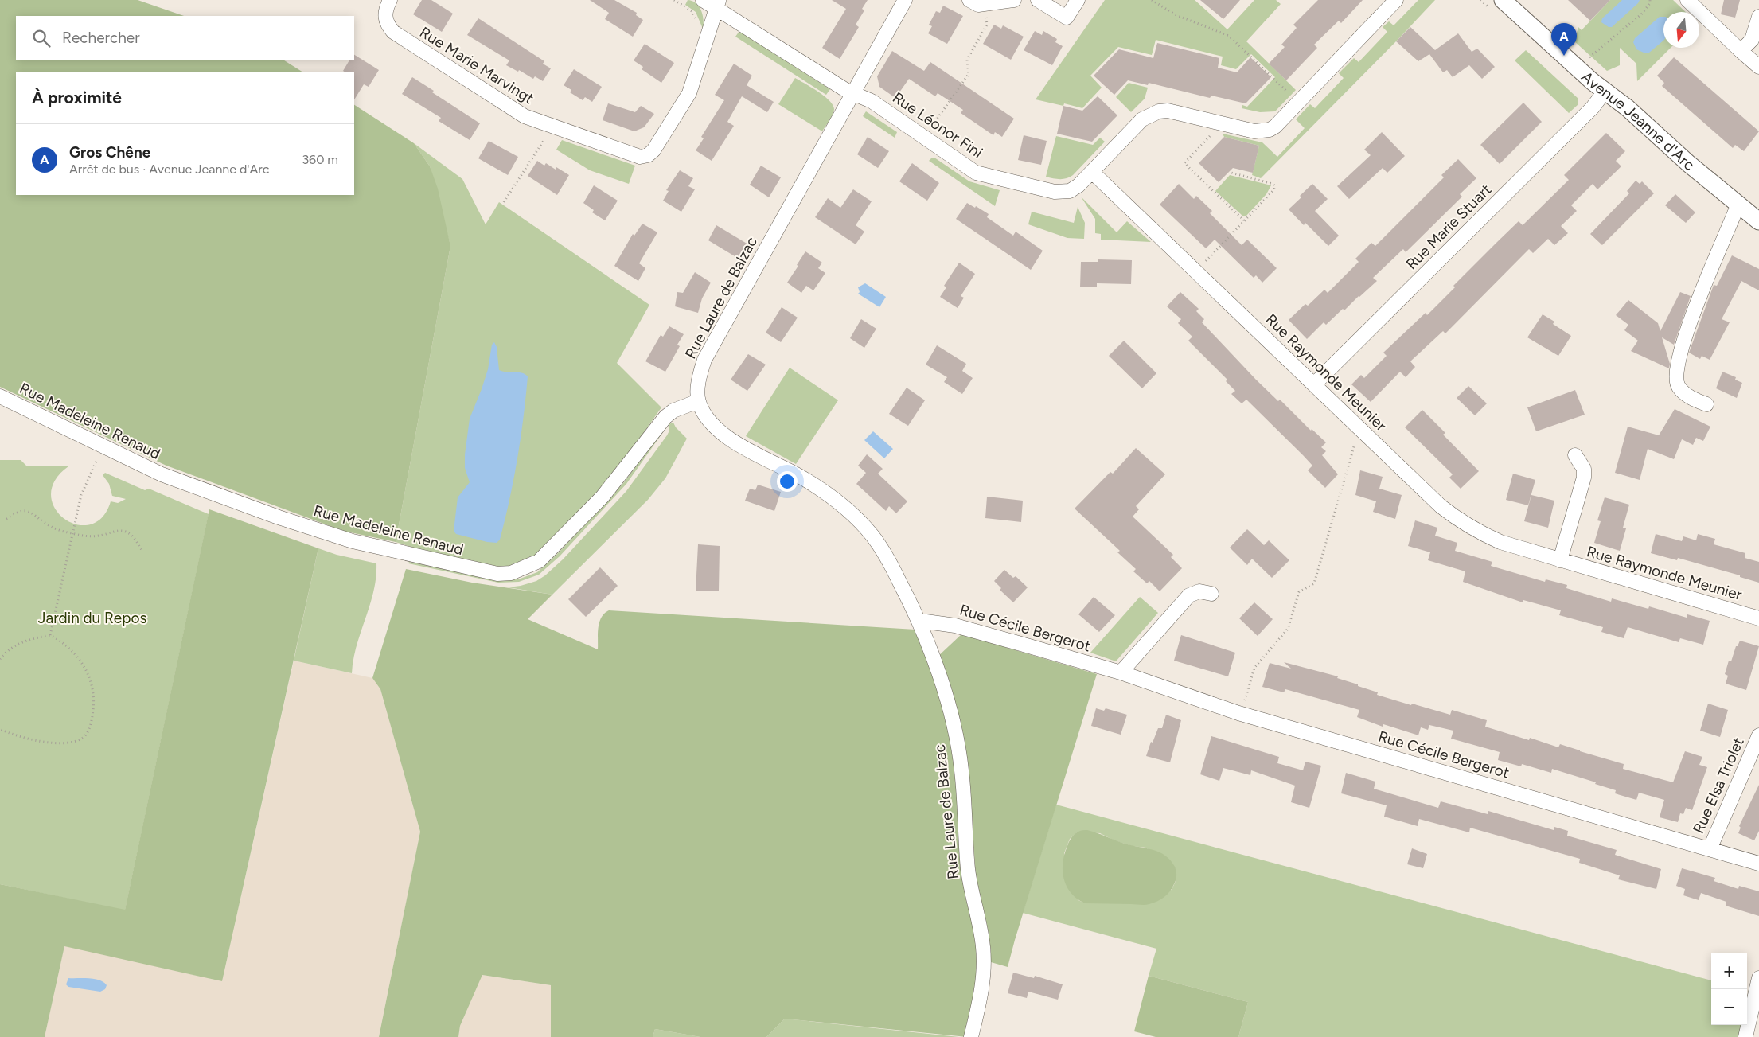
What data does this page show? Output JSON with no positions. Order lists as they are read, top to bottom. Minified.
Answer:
{"streets":{"street":["Rue Marie Marvingt","Avenue Jeanne d'Arc","Rue Léonor Fini","Rue Marie Stuart","Rue Laure de Balzac","Rue Raymonde Meunier","Rue Madeleine Renaud","Rue Cécile Bergerot","Rue Elsa Triolet"]},"crossings":[["Rue Marie Marvingt","Rue Léonor Fini"],["Avenue Jeanne d'Arc","Rue Marie Stuart"],["Rue Léonor Fini","Rue Laure de Balzac"],["Rue Léonor Fini","Rue Raymonde Meunier"],["Rue Marie Stuart","Rue Raymonde Meunier"],["Rue Laure de Balzac","Rue Madeleine Renaud"],["Rue Laure de Balzac","Rue Cécile Bergerot"],["Rue Cécile Bergerot","Rue Elsa Triolet"]],"parks":["Jardin du Repos"],"north":"bottom","page":{"search":"Rechercher","pins":"A","heading":"À proximité","list":[{"mark":"A","name":"Gros Chêne","note":"Arrêt de bus · Avenue Jeanne d'Arc","value":"360 m"}],"map_buttons":["+","−"]}}
